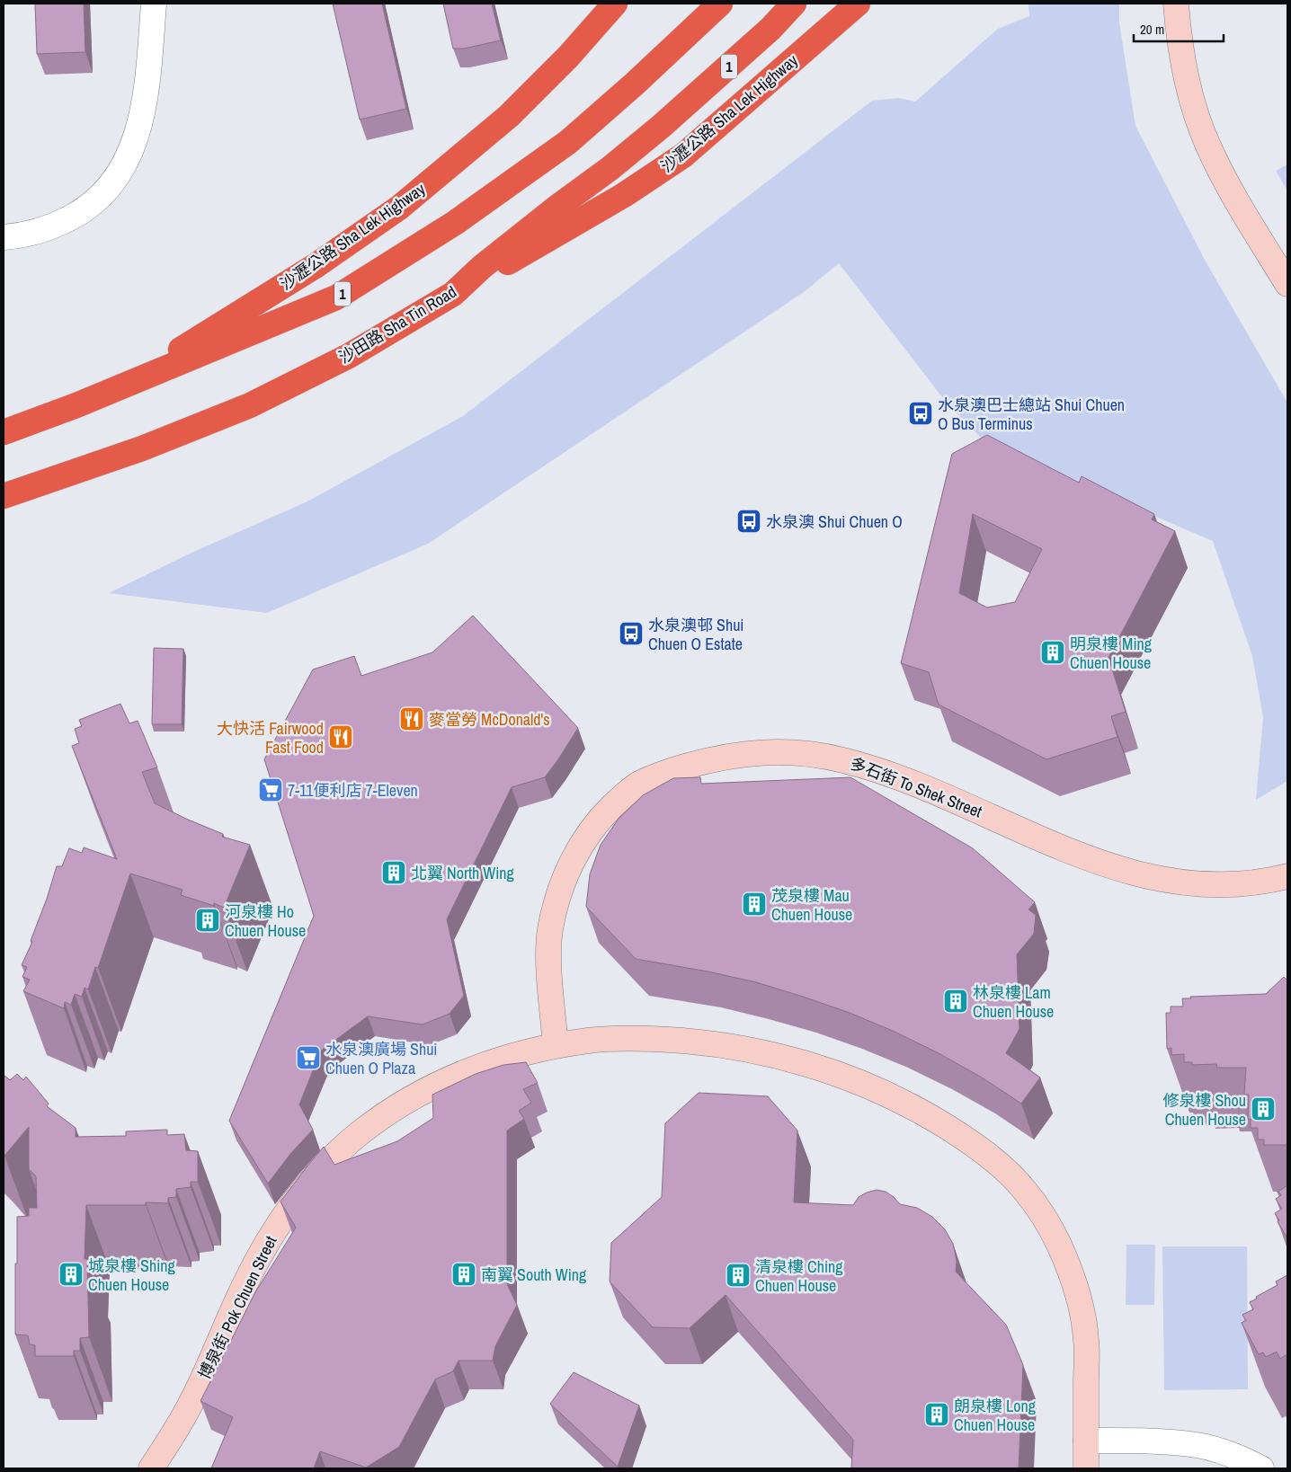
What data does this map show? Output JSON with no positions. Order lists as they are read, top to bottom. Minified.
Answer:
{"streets":{"highway":["1","沙瀝公路 Sha Lek Highway","沙田路 Sha Tin Road"],"street":["多石街 To Shek Street","博泉街 Pok Chuen Street"]},"crossings":[["1","沙瀝公路 Sha Lek Highway"],["沙瀝公路 Sha Lek Highway","沙田路 Sha Tin Road"],["多石街 To Shek Street","博泉街 Pok Chuen Street"]],"places":{"bus stop":["水泉澳巴士總站 Shui Chuen O Bus Terminus","水泉澳 Shui Chuen O","水泉澳邨 Shui Chuen O Estate"],"building":["明泉樓 Ming Chuen House","北翼 North Wing","茂泉樓 Mau Chuen House","河泉樓 Ho Chuen House","林泉樓 Lam Chuen House","修泉樓 Shou Chuen House","城泉樓 Shing Chuen House","南翼 South Wing","清泉樓 Ching Chuen House","朗泉樓 Long Chuen House"],"restaurant":["麥當勞 McDonald's","大快活 Fairwood Fast Food"],"supermarket":["7-11便利店 7-Eleven","水泉澳廣場 Shui Chuen O Plaza"]},"scale_bar":"20 m"}
